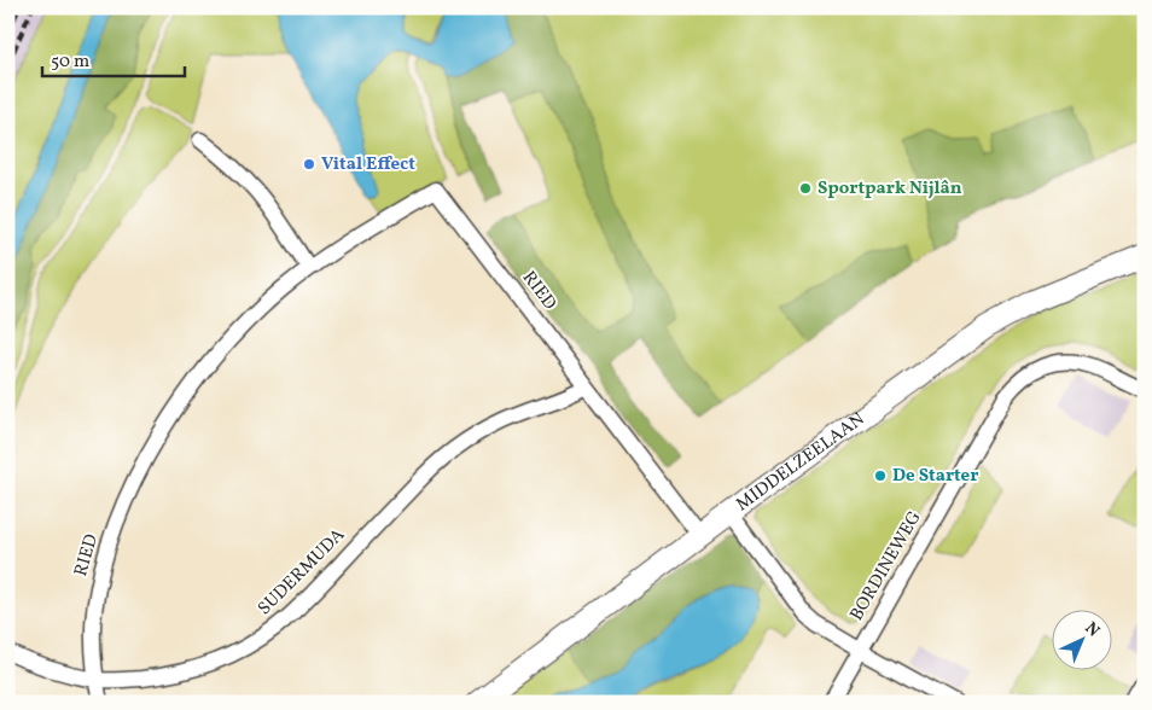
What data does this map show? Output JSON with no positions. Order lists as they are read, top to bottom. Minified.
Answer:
{"streets":{"street":["RIED","MIDDELZEELAAN","BORDINEWEG","SUDERMUDA"]},"crossings":[["RIED","MIDDELZEELAAN"],["RIED","SUDERMUDA"]],"places":["Vital Effect","Sportpark Nijlân","De Starter"],"scale_bar":"50 m","north":"top right"}
